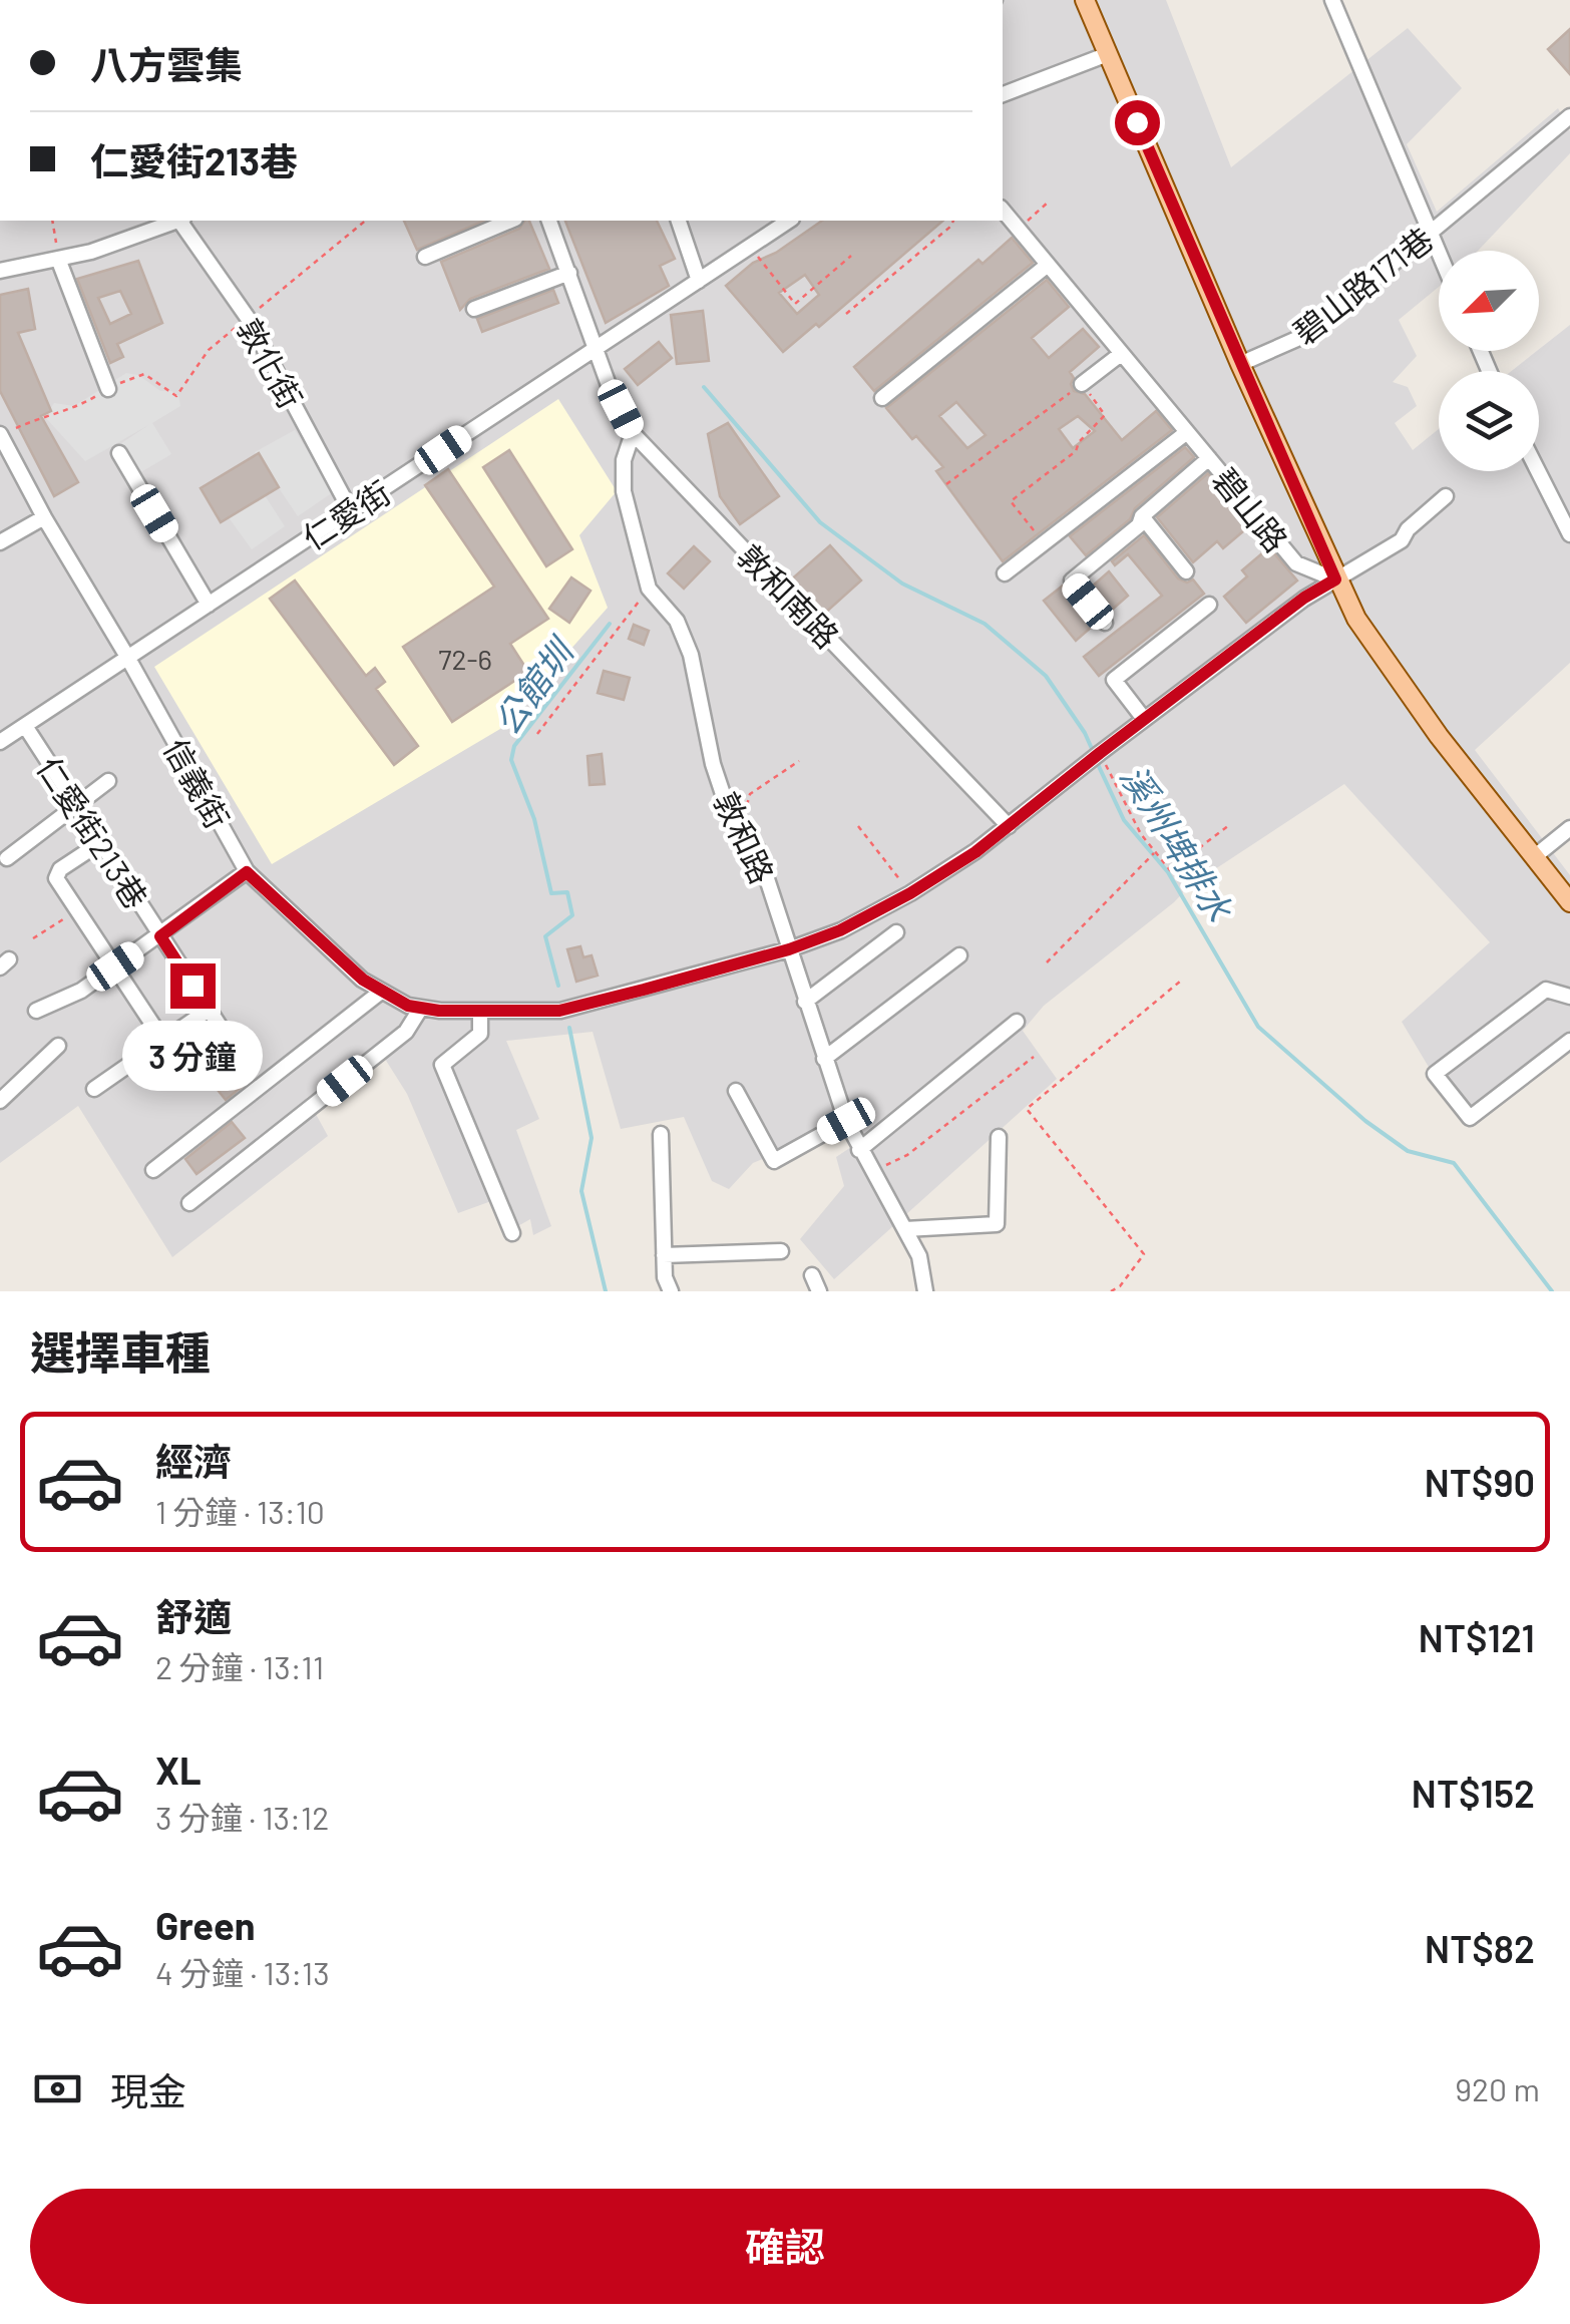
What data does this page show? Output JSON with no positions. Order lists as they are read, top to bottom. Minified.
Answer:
{"streets":{"street":["碧山路171巷","敦化街","碧山路","仁愛街","敦和南路","信義街","仁愛街213巷","敦和路"]},"crossings":[["敦化街","仁愛街"],["碧山路","信義街"],["仁愛街","敦和南路"],["仁愛街","信義街"],["仁愛街","仁愛街213巷"],["敦和南路","信義街"],["敦和南路","敦和路"],["信義街","敦和路"]],"water":["公館圳","溪州埤排水"],"house_numbers":["72-6"],"north":"bottom left","page":{"banner":["八方雲集","仁愛街213巷"],"bubble":"3 分鐘","heading":"選擇車種","list":[{"name":"經濟","note":"1 分鐘 · 13:10","value":"NT$90"},{"name":"舒適","note":"2 分鐘 · 13:11","value":"NT$121"},{"name":"XL","note":"3 分鐘 · 13:12","value":"NT$152"},{"name":"Green","note":"4 分鐘 · 13:13","value":"NT$82"}],"pay":["現金","920 m"],"buttons":"確認"}}
